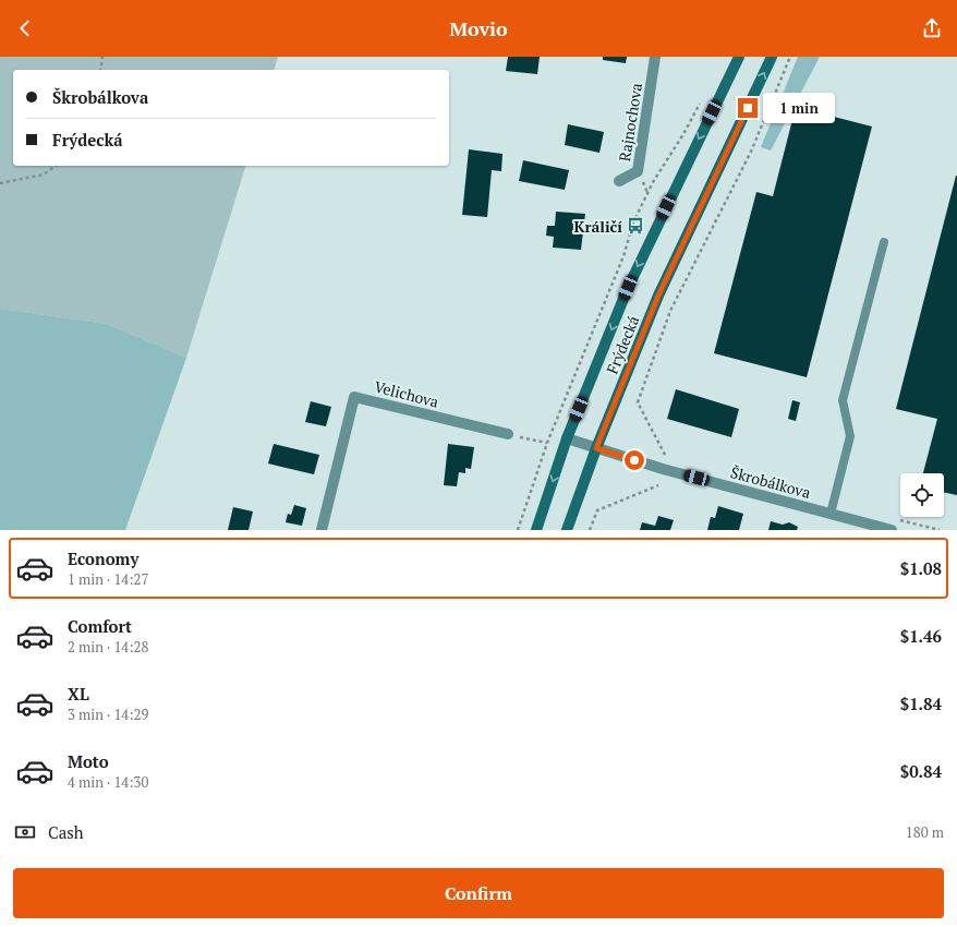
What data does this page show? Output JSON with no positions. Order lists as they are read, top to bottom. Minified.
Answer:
{"streets":{"main road":["Frýdecká"],"street":["Rajnochova","Velichova","Škrobálkova"]},"crossings":[["Frýdecká","Škrobálkova"]],"places":{"bus stop":["Králičí"]},"page":{"header":"Movio","banner":["Škrobálkova","Frýdecká"],"bubble":"1 min","list":[{"name":"Economy","note":"1 min · 14:27","value":"$1.08"},{"name":"Comfort","note":"2 min · 14:28","value":"$1.46"},{"name":"XL","note":"3 min · 14:29","value":"$1.84"},{"name":"Moto","note":"4 min · 14:30","value":"$0.84"}],"pay":["Cash","180 m"],"buttons":"Confirm"}}
